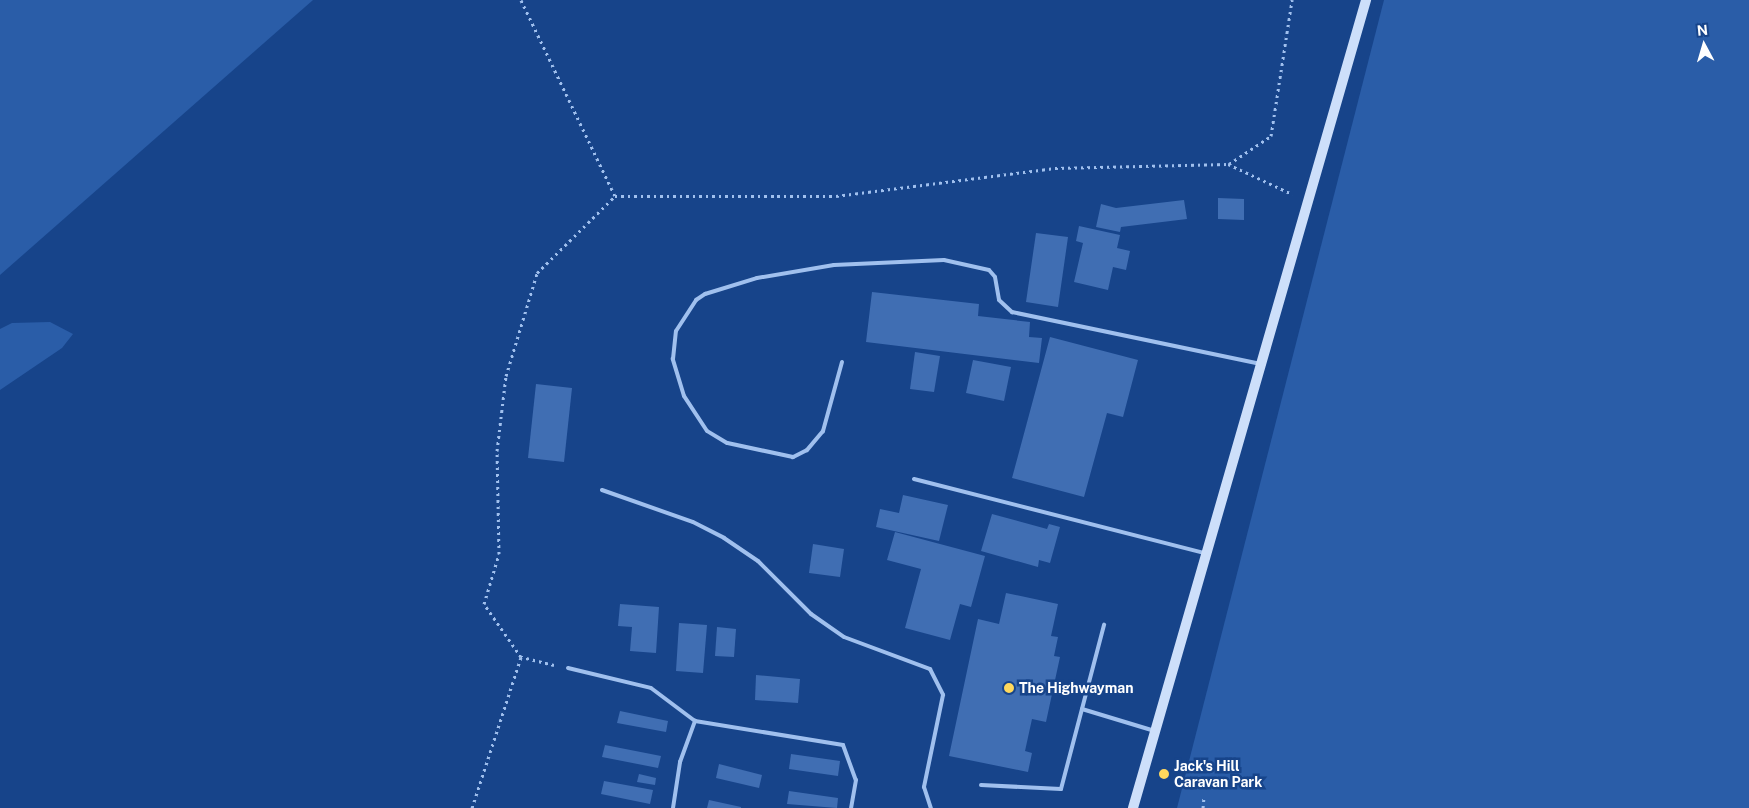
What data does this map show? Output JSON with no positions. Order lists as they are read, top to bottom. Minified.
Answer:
{"places":["The Highwayman","Jack's Hill Caravan Park"],"north":"top"}
